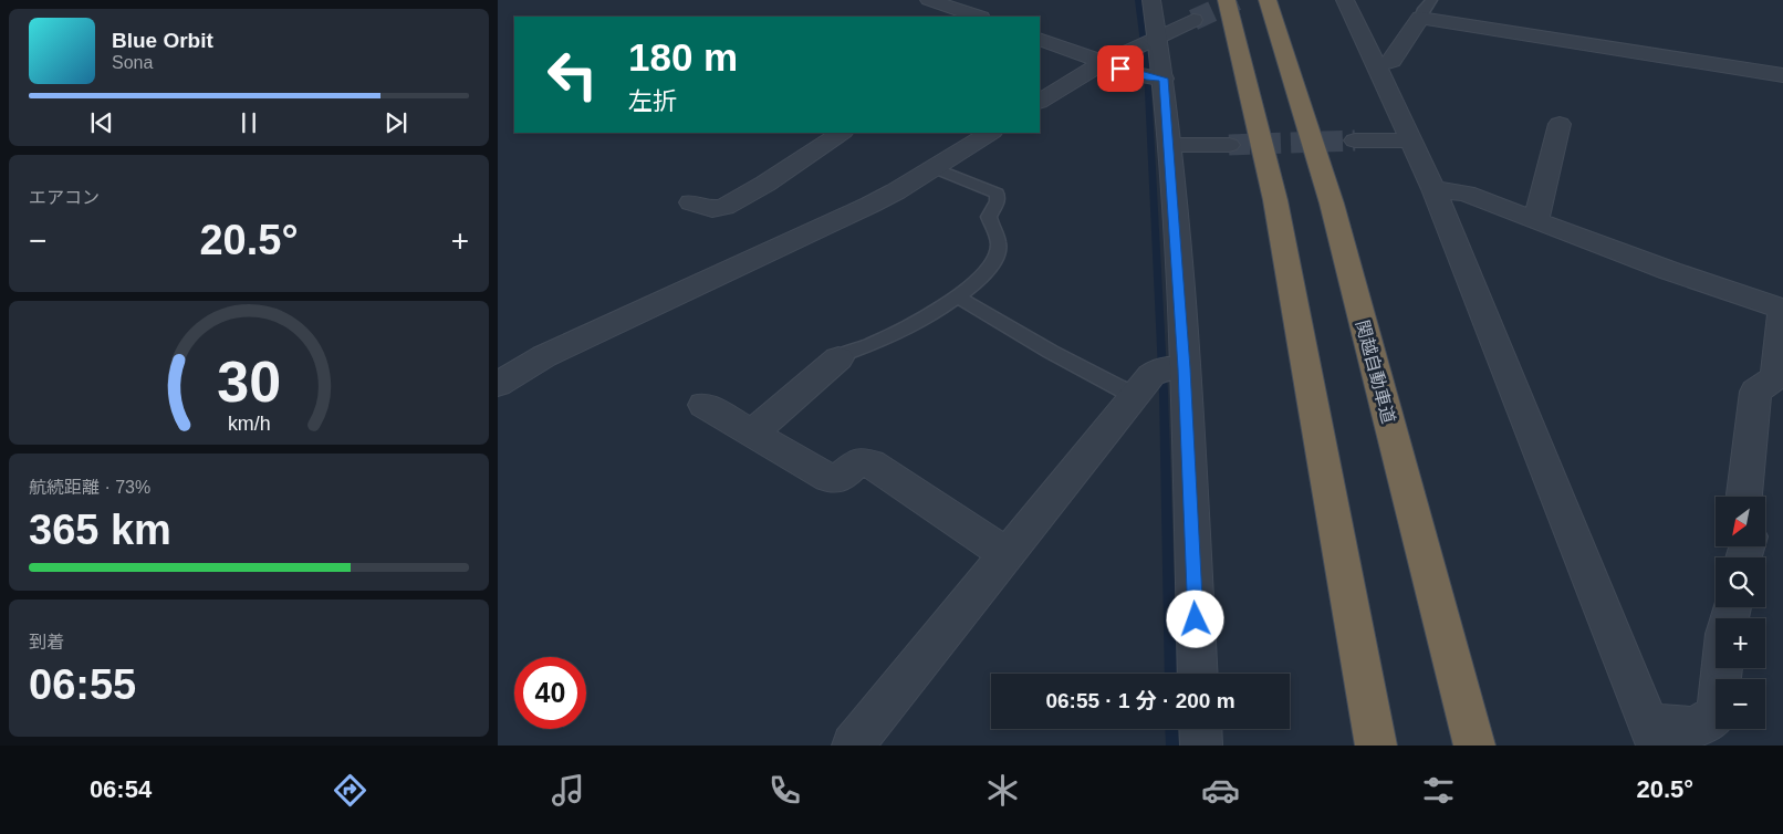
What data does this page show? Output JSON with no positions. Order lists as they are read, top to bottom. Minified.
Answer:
{"streets":{"highway":["関越自動車道"]},"north":"bottom left","page":{"turn":["180 m","左折"],"song":["Blue Orbit","Sona"],"tile":["エアコン",["航続距離 · 73%","365 km"],["到着","06:55"]],"heat":["−","20.5°","+"],"map_buttons":["+","−"],"limit":"40","trip":"06:55 · 1 分 · 200 m","tabs":["06:54","20.5°"],"gauge":["30","km/h"]}}
